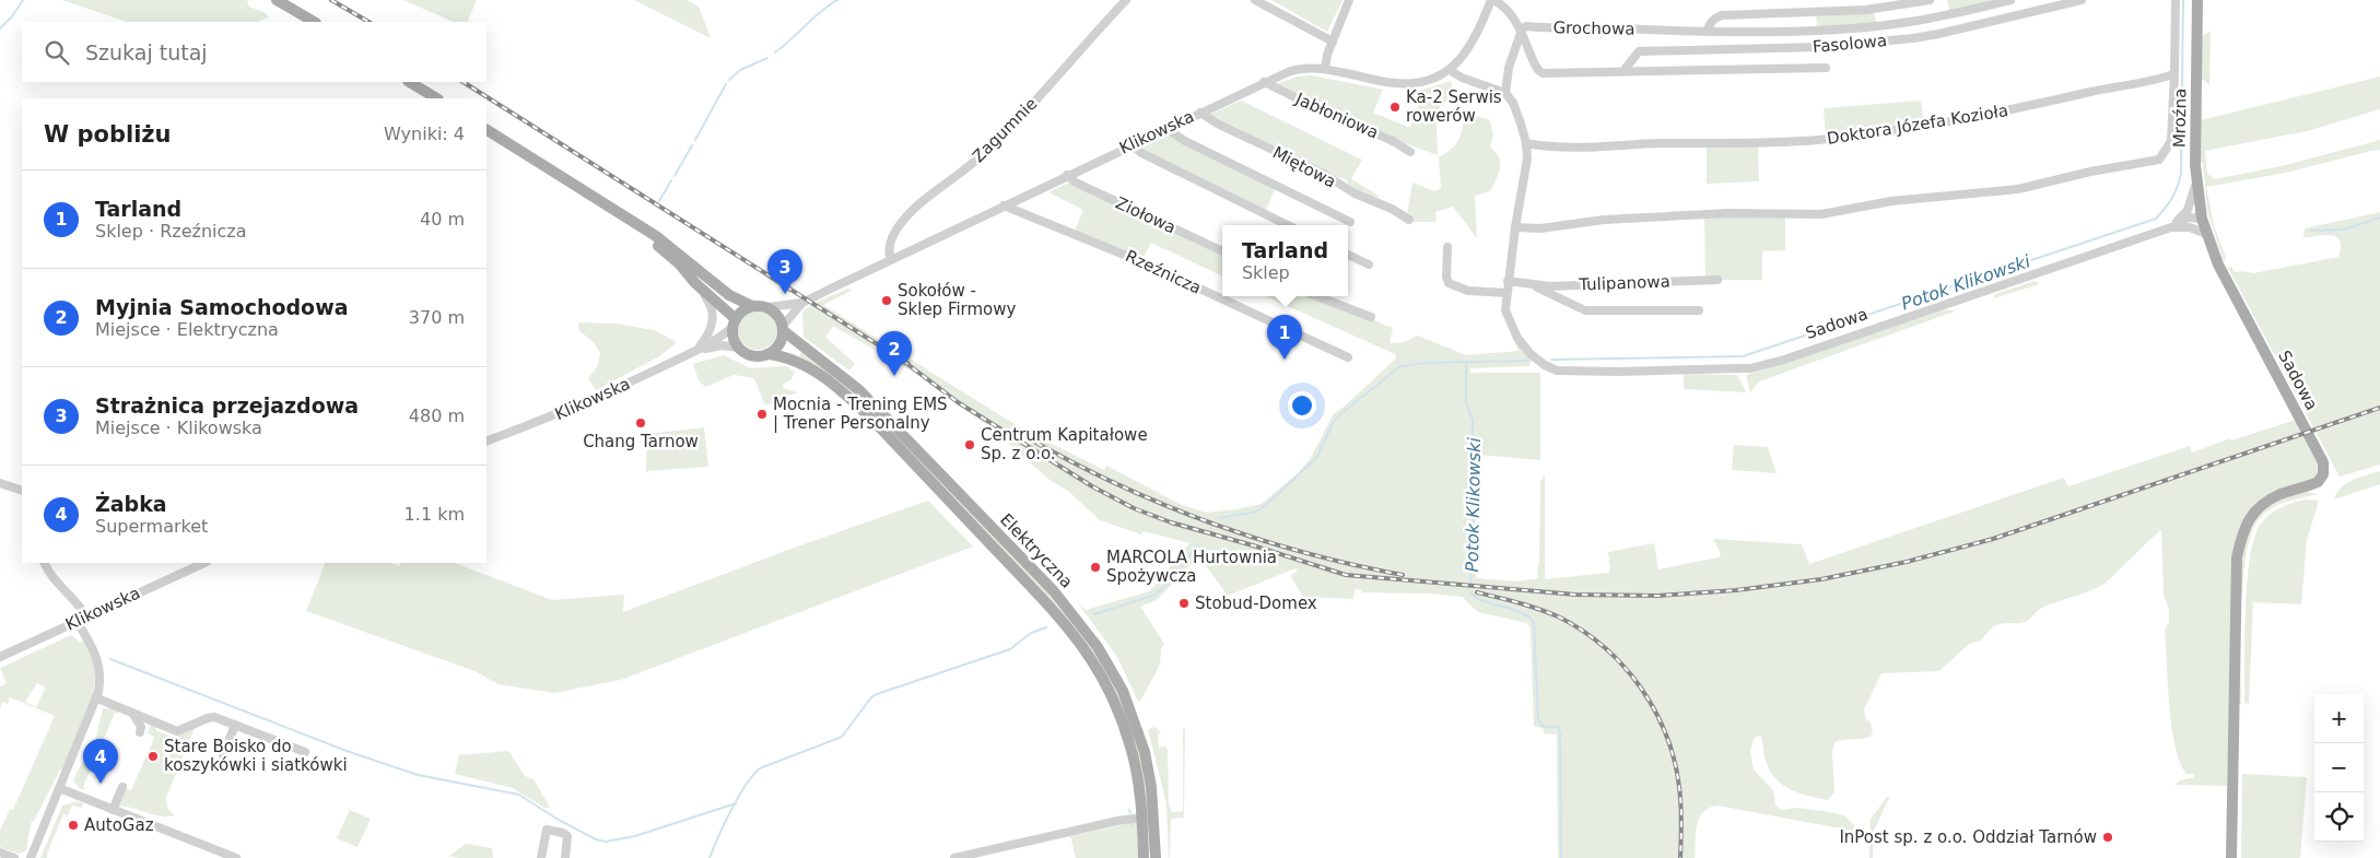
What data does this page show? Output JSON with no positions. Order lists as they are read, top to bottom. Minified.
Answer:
{"streets":{"main road":["Mroźna","Sadowa","Elektryczna"],"street":["Grochowa","Fasolowa","Jabłoniowa","Doktora Józefa Kozioła","Zagumnie","Klikowska","Miętowa","Ziołowa","Rzeźnicza","Tulipanowa"]},"crossings":[["Grochowa","Fasolowa"],["Jabłoniowa","Klikowska"],["Mroźna","Sadowa"],["Doktora Józefa Kozioła","Sadowa"],["Zagumnie","Klikowska"],["Klikowska","Miętowa"],["Klikowska","Ziołowa"],["Klikowska","Rzeźnicza"],["Klikowska","Elektryczna"],["Tulipanowa","Sadowa"]],"water":["Potok Klikowski"],"places":["Ka-2 Serwis rowerów","Sokołów - Sklep Firmowy","Mocnia - Trening EMS | Trener Personalny","Chang Tarnow","Centrum Kapitałowe Sp. z o.o.","MARCOLA Hurtownia Spożywcza","Stobud-Domex","Stare Boisko do koszykówki i siatkówki","AutoGaz","InPost sp. z o.o. Oddział Tarnów"],"page":{"search":"Szukaj tutaj","heading":["W pobliżu","Wyniki: 4"],"list":[{"mark":"1","name":"Tarland","note":"Sklep · Rzeźnicza","value":"40 m"},{"mark":"2","name":"Myjnia Samochodowa","note":"Miejsce · Elektryczna","value":"370 m"},{"mark":"3","name":"Strażnica przejazdowa","note":"Miejsce · Klikowska","value":"480 m"},{"mark":"4","name":"Żabka","note":"Supermarket","value":"1.1 km"}],"popup":["Tarland","Sklep"],"pins":["3","1","2","4"],"map_buttons":["+","−"]}}
